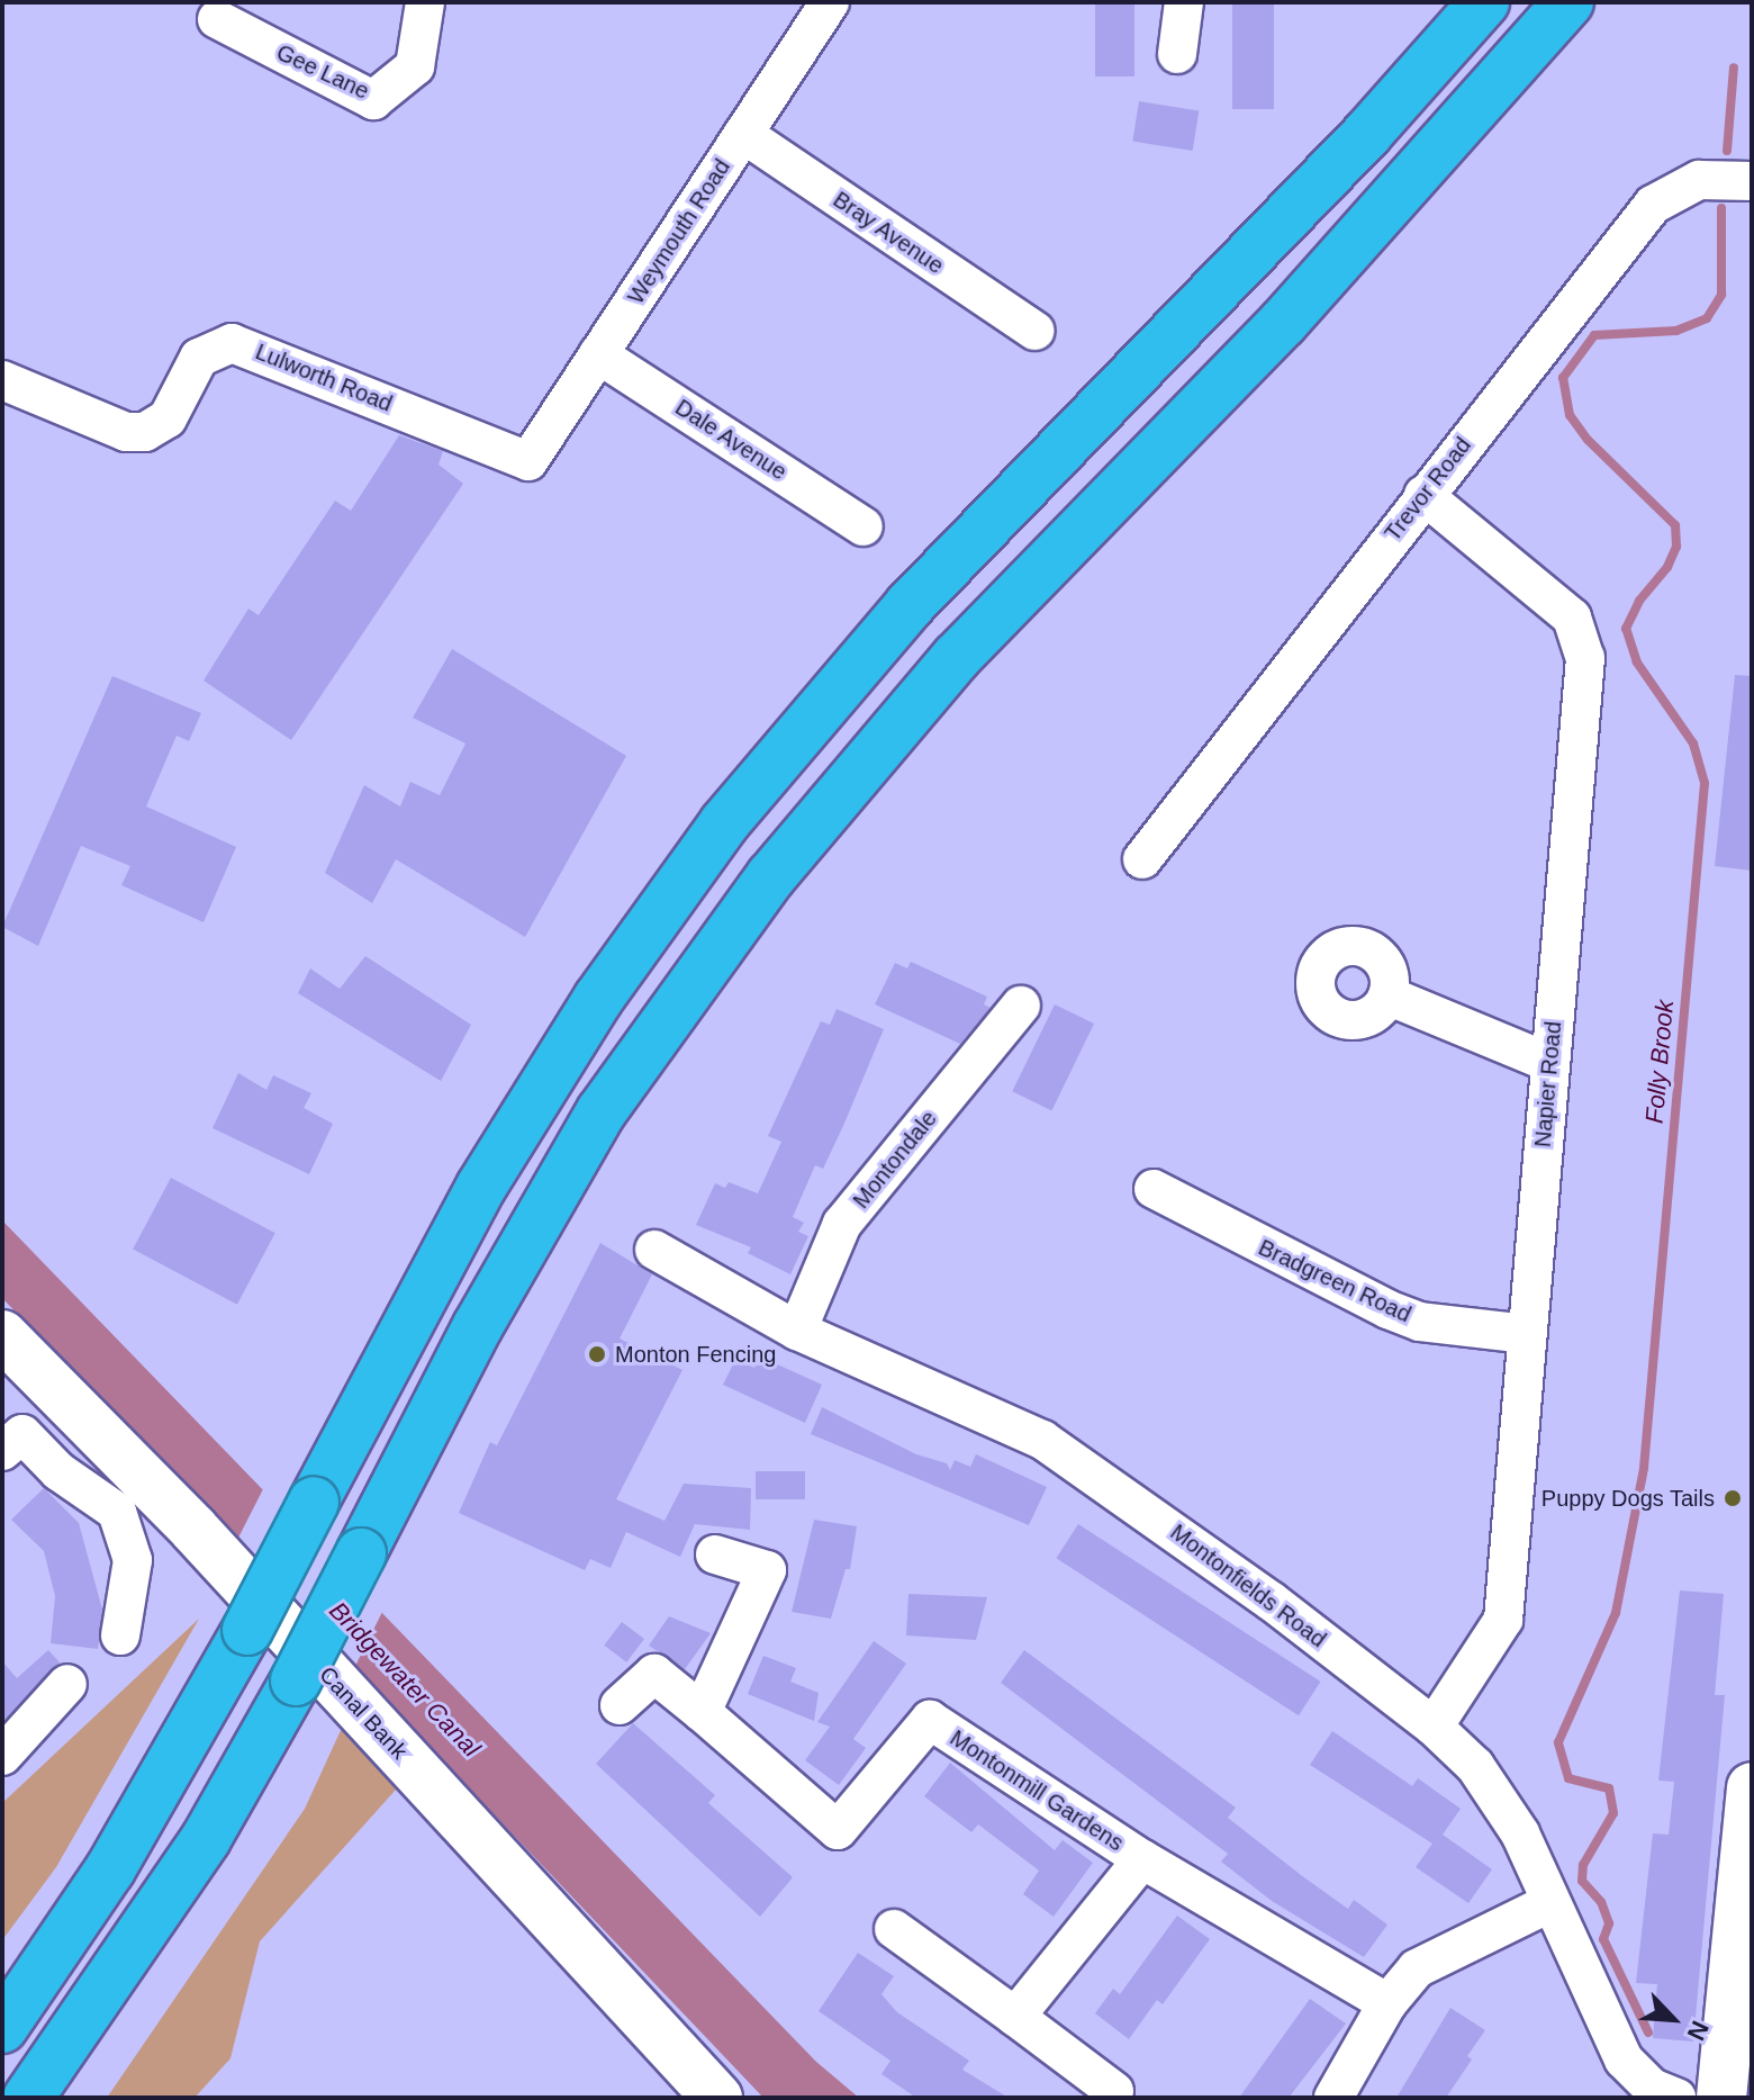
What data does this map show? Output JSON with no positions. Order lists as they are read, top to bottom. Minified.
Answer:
{"streets":{"main road":["Canal Bank"],"street":["Gee Lane","Weymouth Road","Bray Avenue","Lulworth Road","Dale Avenue","Trevor Road","Napier Road","Montondale","Bradgreen Road","Montonfields Road","Montonmill Gardens"]},"crossings":[["Weymouth Road","Bray Avenue"],["Weymouth Road","Lulworth Road"],["Weymouth Road","Dale Avenue"],["Trevor Road","Napier Road"],["Napier Road","Bradgreen Road"],["Napier Road","Montonfields Road"],["Montondale","Montonfields Road"]],"water":["Folly Brook","Bridgewater Canal"],"places":["Monton Fencing","Puppy Dogs Tails"],"north":"bottom right"}
